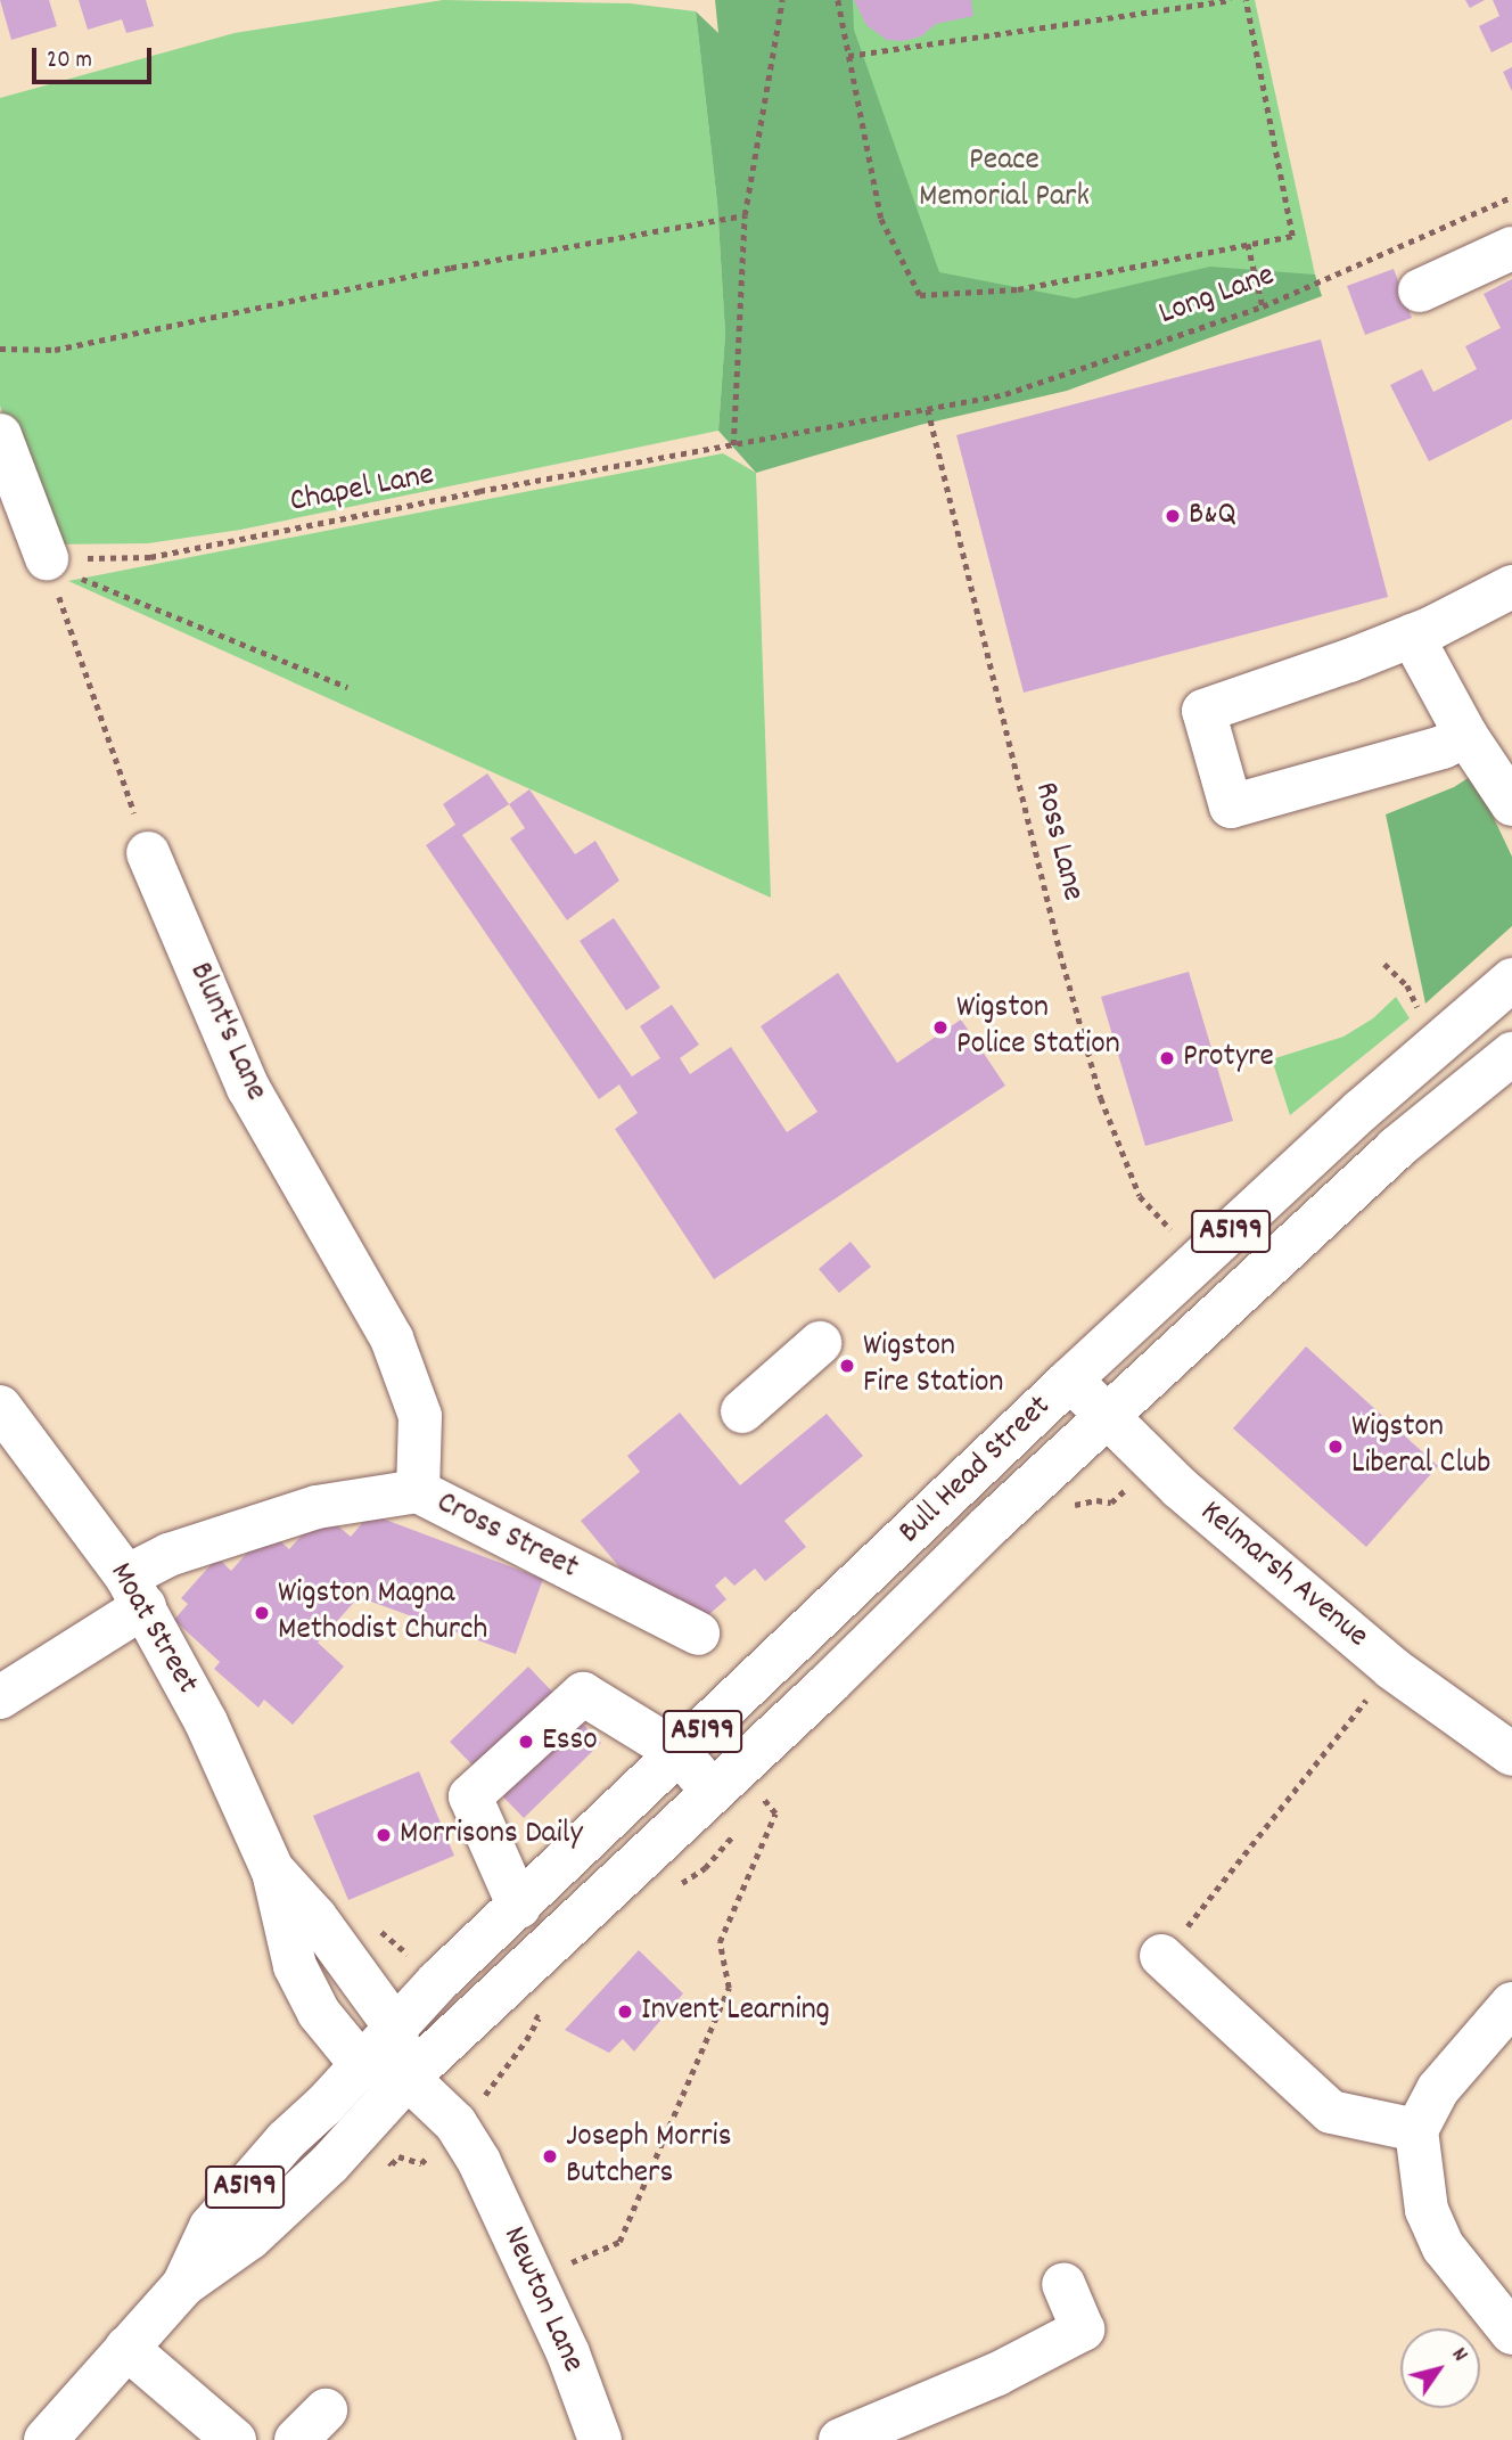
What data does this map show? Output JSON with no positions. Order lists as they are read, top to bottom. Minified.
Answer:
{"streets":{"main road":["Blunt's Lane","A5199","Bull Head Street","Cross Street","Kelmarsh Avenue","Moat Street","Newton Lane"],"path":["Long Lane","Chapel Lane","Ross Lane"]},"crossings":[["Long Lane","Chapel Lane"],["Long Lane","Ross Lane"],["Chapel Lane","Ross Lane"],["Ross Lane","Bull Head Street"],["Blunt's Lane","Cross Street"],["A5199","Bull Head Street"],["Bull Head Street","Kelmarsh Avenue"],["Bull Head Street","Moat Street"],["Bull Head Street","Newton Lane"],["Cross Street","Moat Street"],["Moat Street","Newton Lane"]],"parks":["Peace Memorial Park"],"places":["B&Q","Wigston Police Station","Protyre","Wigston Fire Station","Wigston Liberal Club","Wigston Magna Methodist Church","Esso","Morrisons Daily","Invent Learning","Joseph Morris Butchers"],"scale_bar":"20 m","north":"top right"}
